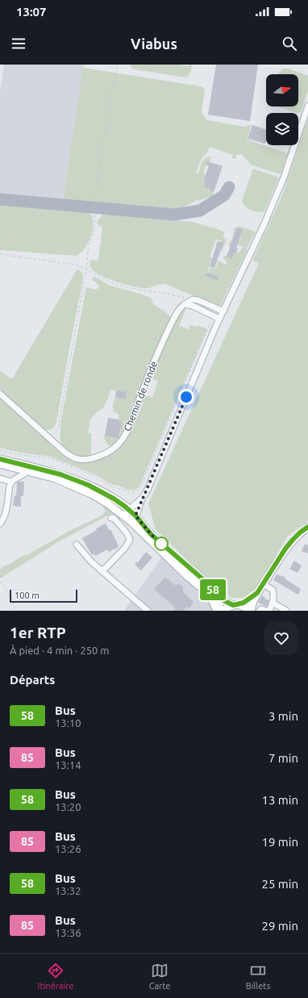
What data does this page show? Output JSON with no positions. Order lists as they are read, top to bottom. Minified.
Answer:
{"streets":{"street":["Chemin de ronde"]},"lines":["bus line 58"],"scale_bar":"100 m","north":"right","page":{"status":"13:07","header":"Viabus","on_map":"58","scale":"100 m","heading":[["1er RTP","À pied · 4 min · 250 m"],"Départs"],"list":[{"mark":"58","name":"Bus","note":"13:10","value":"3 min"},{"mark":"85","name":"Bus","note":"13:14","value":"7 min"},{"mark":"58","name":"Bus","note":"13:20","value":"13 min"},{"mark":"85","name":"Bus","note":"13:26","value":"19 min"},{"mark":"58","name":"Bus","note":"13:32","value":"25 min"},{"mark":"85","name":"Bus","note":"13:36","value":"29 min"}],"tabs":["Itinéraire","Carte","Billets"]}}
